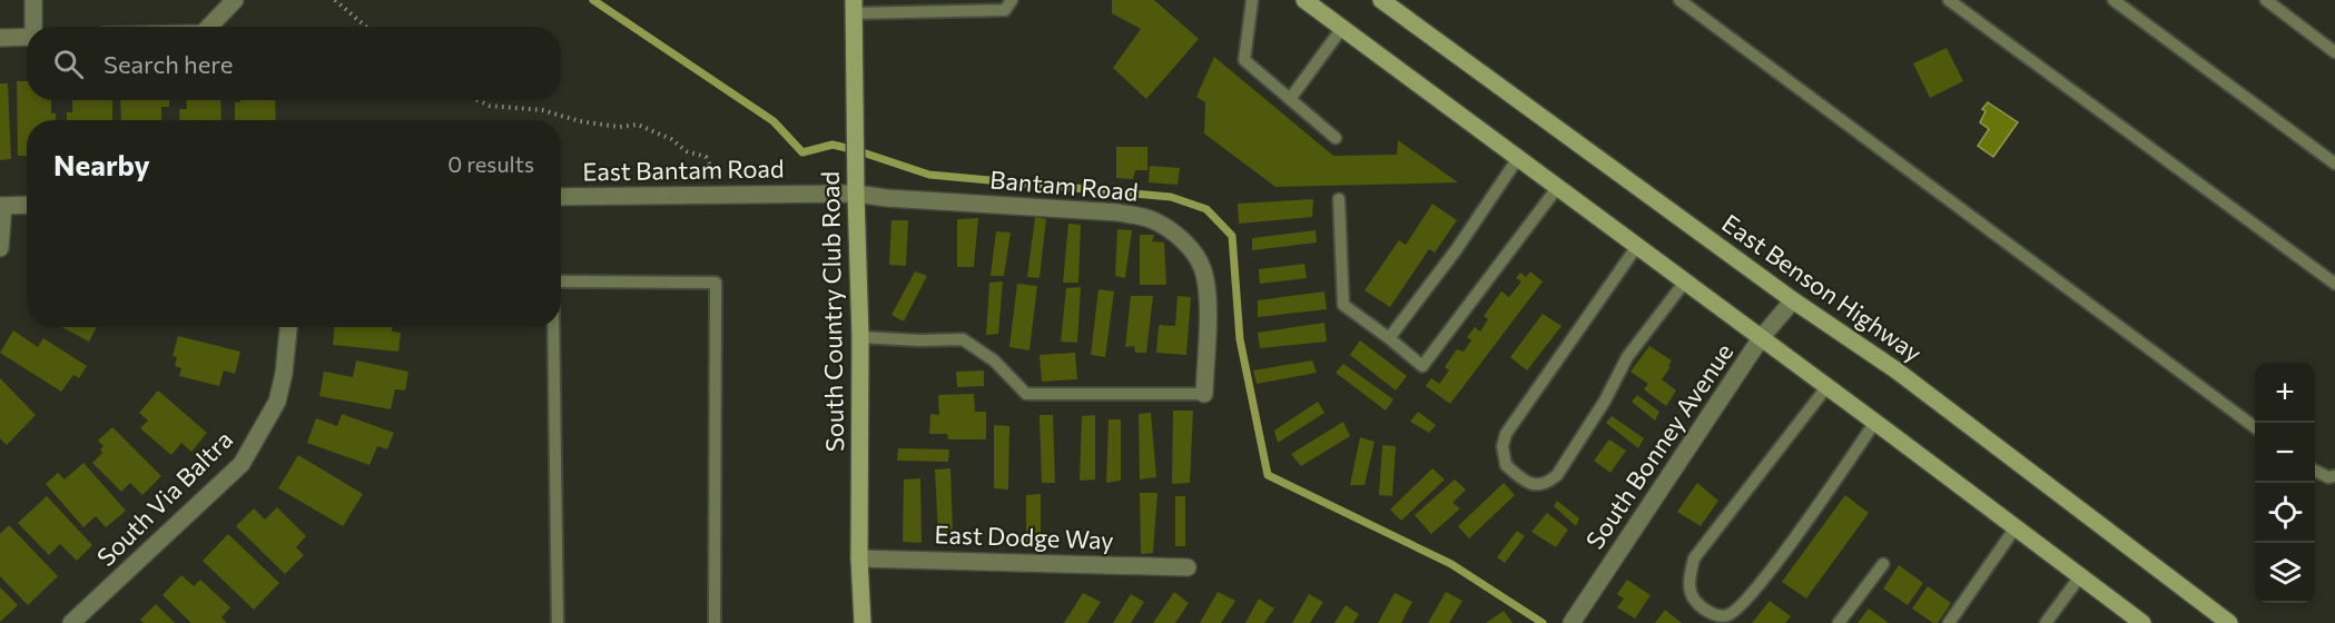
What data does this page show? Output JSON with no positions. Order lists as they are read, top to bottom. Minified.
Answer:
{"streets":{"main road":["East Benson Highway","South Country Club Road"],"street":["East Bantam Road","Bantam Road","South Bonney Avenue","South Via Baltra","East Dodge Way"]},"crossings":[["East Bantam Road","Bantam Road"],["East Bantam Road","South Country Club Road"],["Bantam Road","South Country Club Road"],["East Benson Highway","South Bonney Avenue"],["South Country Club Road","East Dodge Way"]],"page":{"search":"Search here","heading":["Nearby","0 results"],"map_buttons":["+","−"]}}
